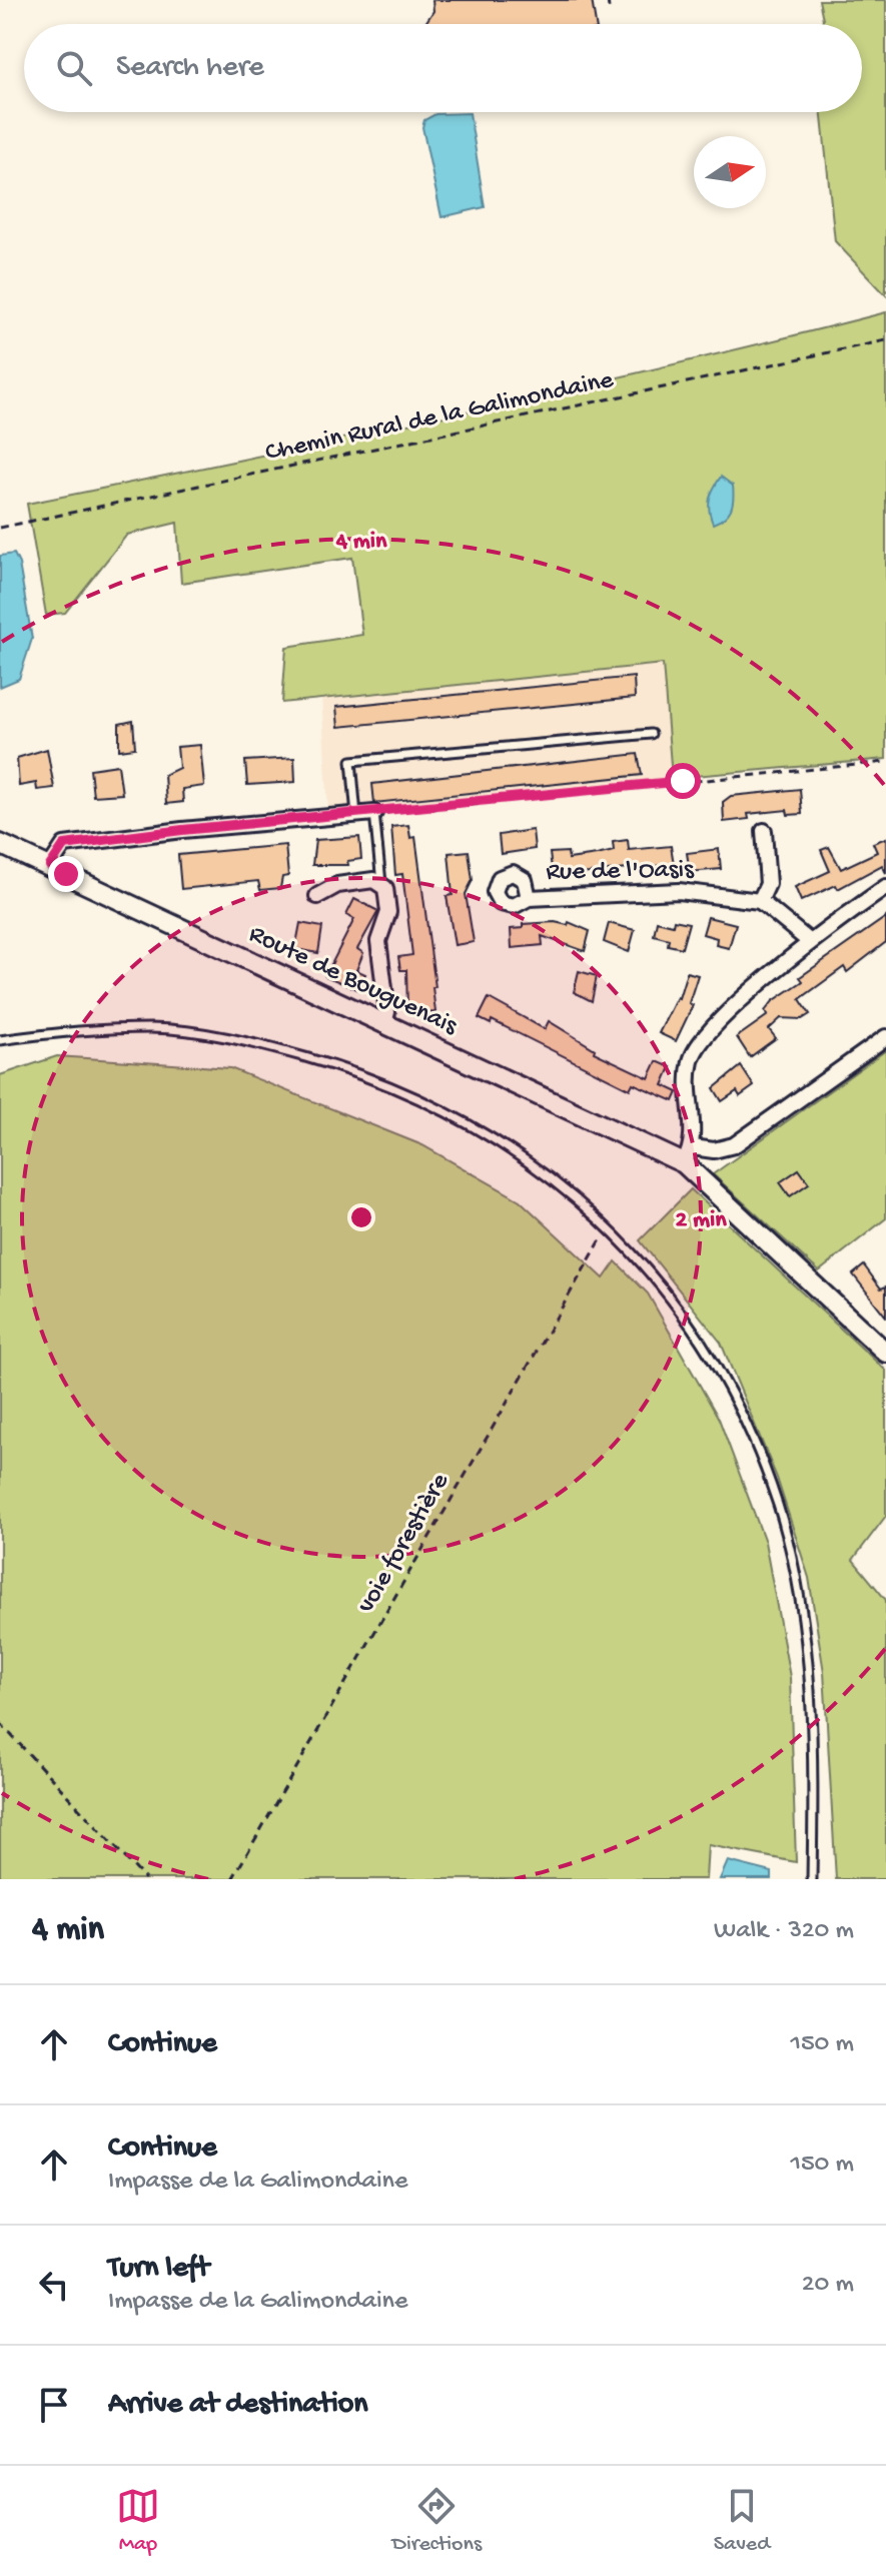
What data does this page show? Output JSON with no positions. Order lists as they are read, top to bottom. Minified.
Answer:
{"streets":{"street":["Rue de l'Oasis","Route de Bouguenais"],"path":["Chemin Rural de la Galimondaine","voie forestière"]},"north":"right","page":{"search":"Search here","heading":["4 min","Walk · 320 m"],"list":[["Continue","150 m"],["Continue","Impasse de la Galimondaine","150 m"],["Turn left","Impasse de la Galimondaine","20 m"],"Arrive at destination"],"nav":["Map","Directions","Saved"]},"rings":["4 min","2 min"]}
